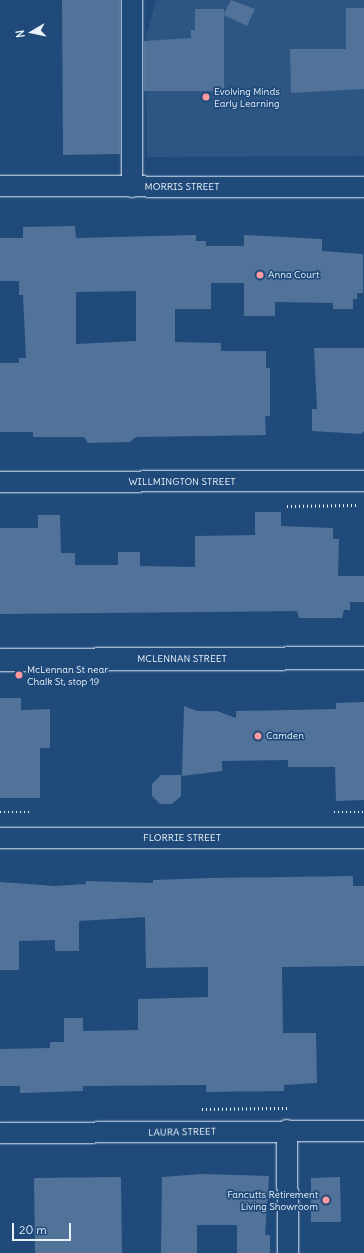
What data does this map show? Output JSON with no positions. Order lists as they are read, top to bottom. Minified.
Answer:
{"streets":{"street":["MORRIS STREET","WILLMINGTON STREET","MCLENNAN STREET","FLORRIE STREET","LAURA STREET"]},"places":["Evolving Minds Early Learning","Anna Court","McLennan St near Chalk St, stop 19","Camden","Fancutts Retirement Living Showroom"],"scale_bar":"20 m","north":"left"}
